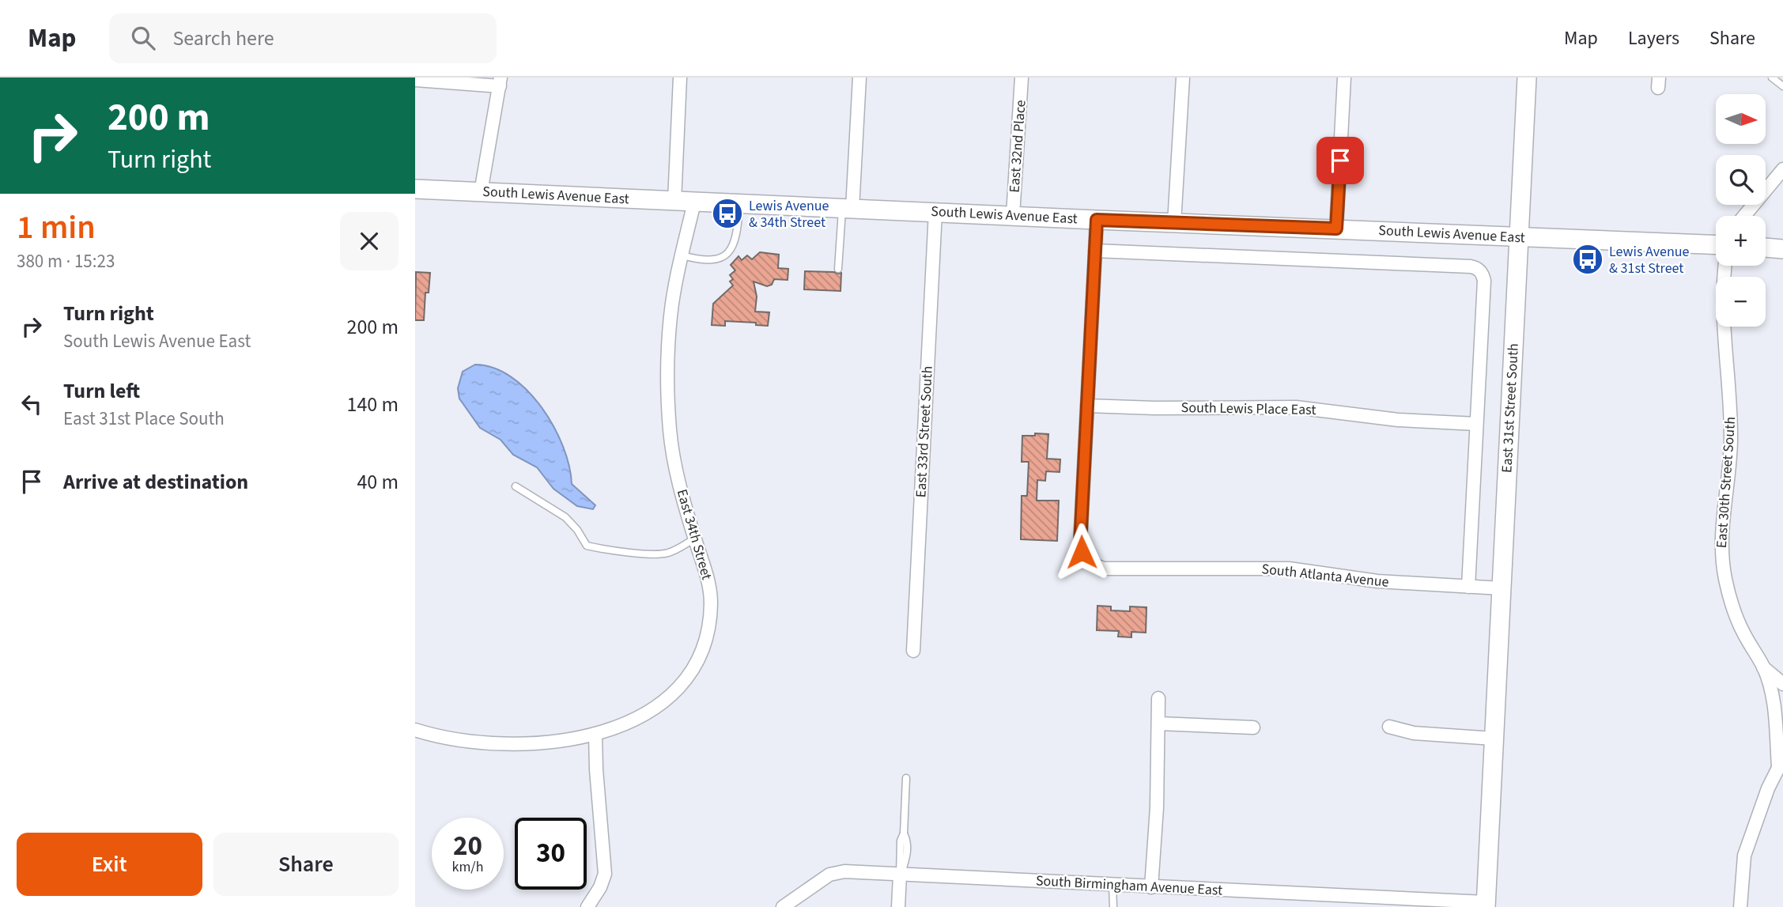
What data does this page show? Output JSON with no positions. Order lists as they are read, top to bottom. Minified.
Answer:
{"streets":{"main road":["South Lewis Avenue East","East 31st Street South"],"street":["East 32nd Place","South Lewis Place East","East 33rd Street South","East 30th Street South","East 34th Street","South Atlanta Avenue","South Birmingham Avenue East"]},"crossings":[["East 32nd Place","South Lewis Avenue East"],["South Lewis Avenue East","East 31st Street South"],["South Lewis Avenue East","East 33rd Street South"],["South Lewis Avenue East","East 34th Street"],["East 31st Street South","South Atlanta Avenue"],["East 31st Street South","South Birmingham Avenue East"],["South Lewis Place East","South Atlanta Avenue"]],"places":{"bus stop":["Lewis Avenue & 34th Street","Lewis Avenue & 31st Street"]},"north":"right","page":{"header":"Map","search":"Search here","nav":["Map","Layers","Share"],"turn":["200 m","Turn right"],"map_buttons":["+","−"],"heading":["1 min","380 m · 15:23"],"list":[{"name":"Turn right","note":"South Lewis Avenue East","value":"200 m"},{"name":"Turn left","note":"East 31st Place South","value":"140 m"},{"name":"Arrive at destination","value":"40 m"}],"speed":"20 km/h","limit":"30","buttons":["Exit","Share"]}}
